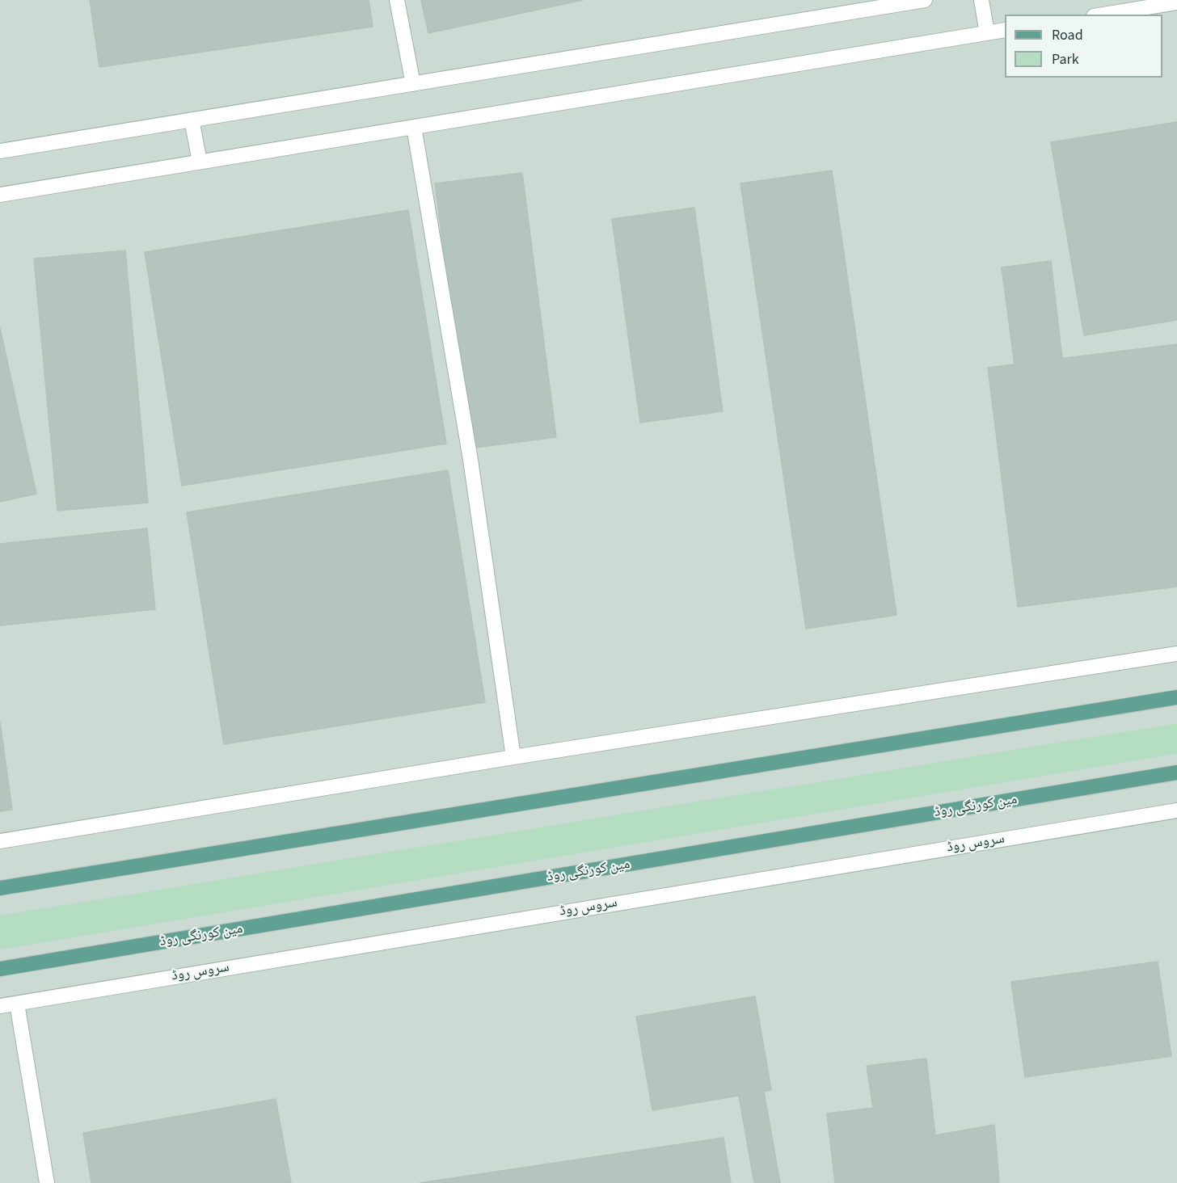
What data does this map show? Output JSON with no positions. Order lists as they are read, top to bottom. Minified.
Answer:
{"streets":{"main road":["مین کورنگی روڈ"],"street":["سروس روڈ"]},"legend":["Road","Park"]}
